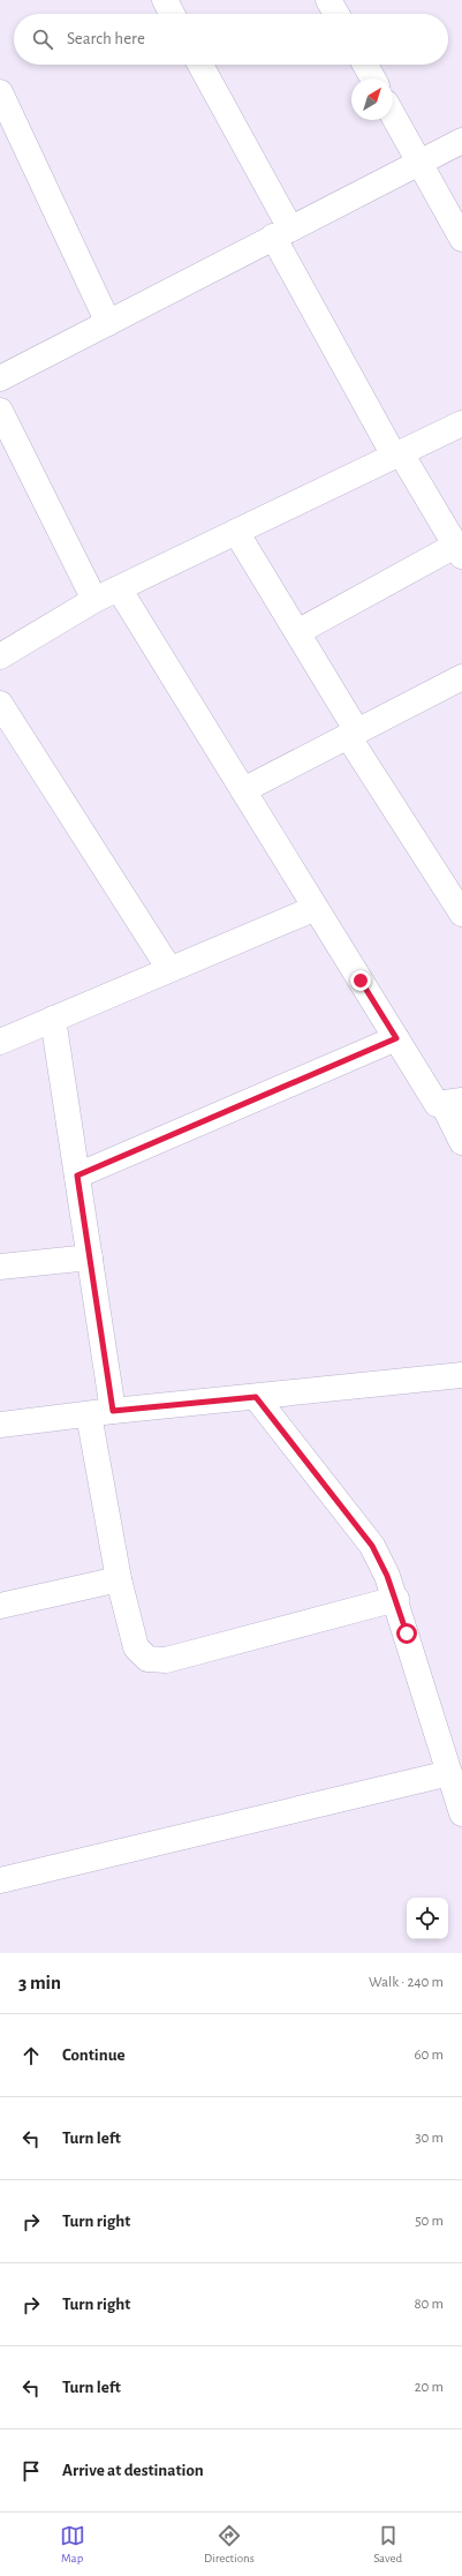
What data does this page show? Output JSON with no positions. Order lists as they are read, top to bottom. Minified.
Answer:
{"north":"top right","page":{"search":"Search here","heading":["3 min","Walk · 240 m"],"list":[["Continue","60 m"],["Turn left","30 m"],["Turn right","50 m"],["Turn right","80 m"],["Turn left","20 m"],"Arrive at destination"],"nav":["Map","Directions","Saved"]}}
